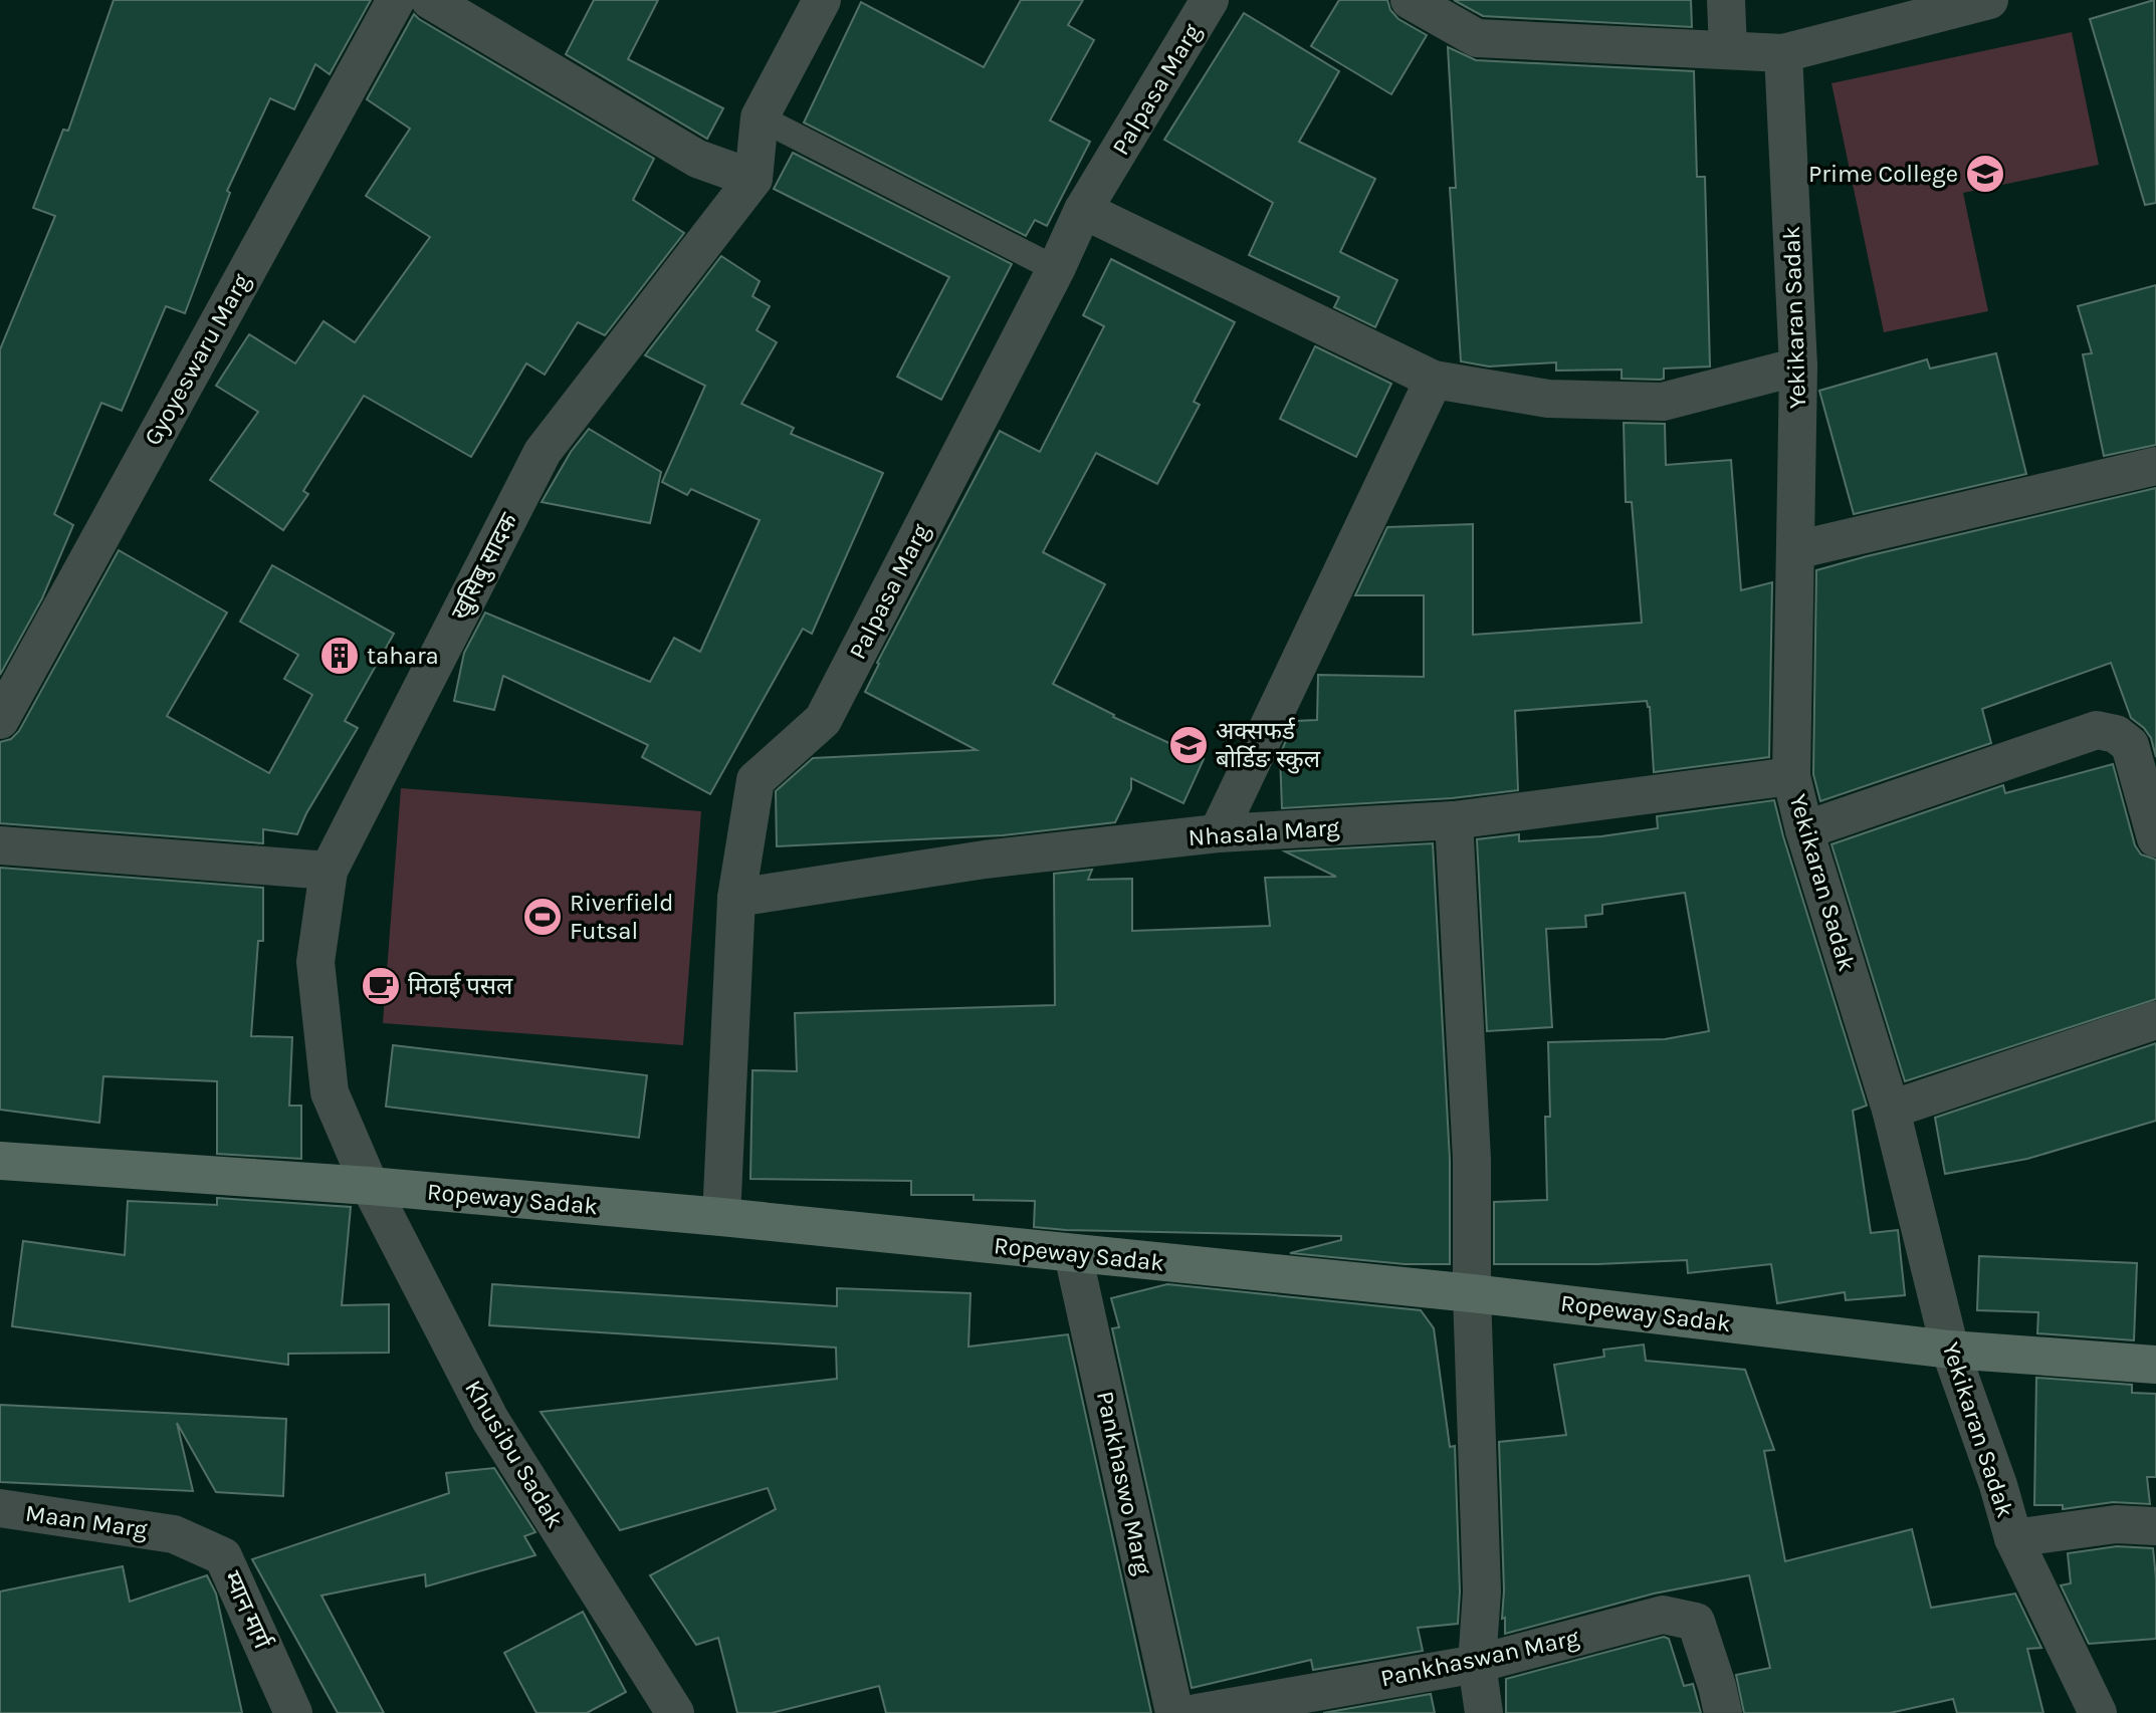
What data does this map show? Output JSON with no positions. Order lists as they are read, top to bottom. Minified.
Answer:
{"streets":{"main road":["Ropeway Sadak"],"street":["Palpasa Marg","Yekikaran Sadak","Gyoyeswaru Marg","खुसिबु सादक","Nhasala Marg","Khusibu Sadak","Pankhaswo Marg","Maan Marg","म्यान मार्ग","Pankhaswan Marg"]},"crossings":[["Palpasa Marg","Nhasala Marg"],["Palpasa Marg","Ropeway Sadak"],["Yekikaran Sadak","Nhasala Marg"],["Yekikaran Sadak","Ropeway Sadak"],["खुसिबु सादक","Ropeway Sadak"],["खुसिबु सादक","Khusibu Sadak"],["Ropeway Sadak","Khusibu Sadak"],["Ropeway Sadak","Pankhaswo Marg"],["Maan Marg","म्यान मार्ग"]],"places":{"school or university":["Prime College","अक्सफर्ड बोर्डिङ स्कुल"],"building":["tahara"],"sports":["Riverfield Futsal"],"cafe":["मिठाई पसल"]}}
